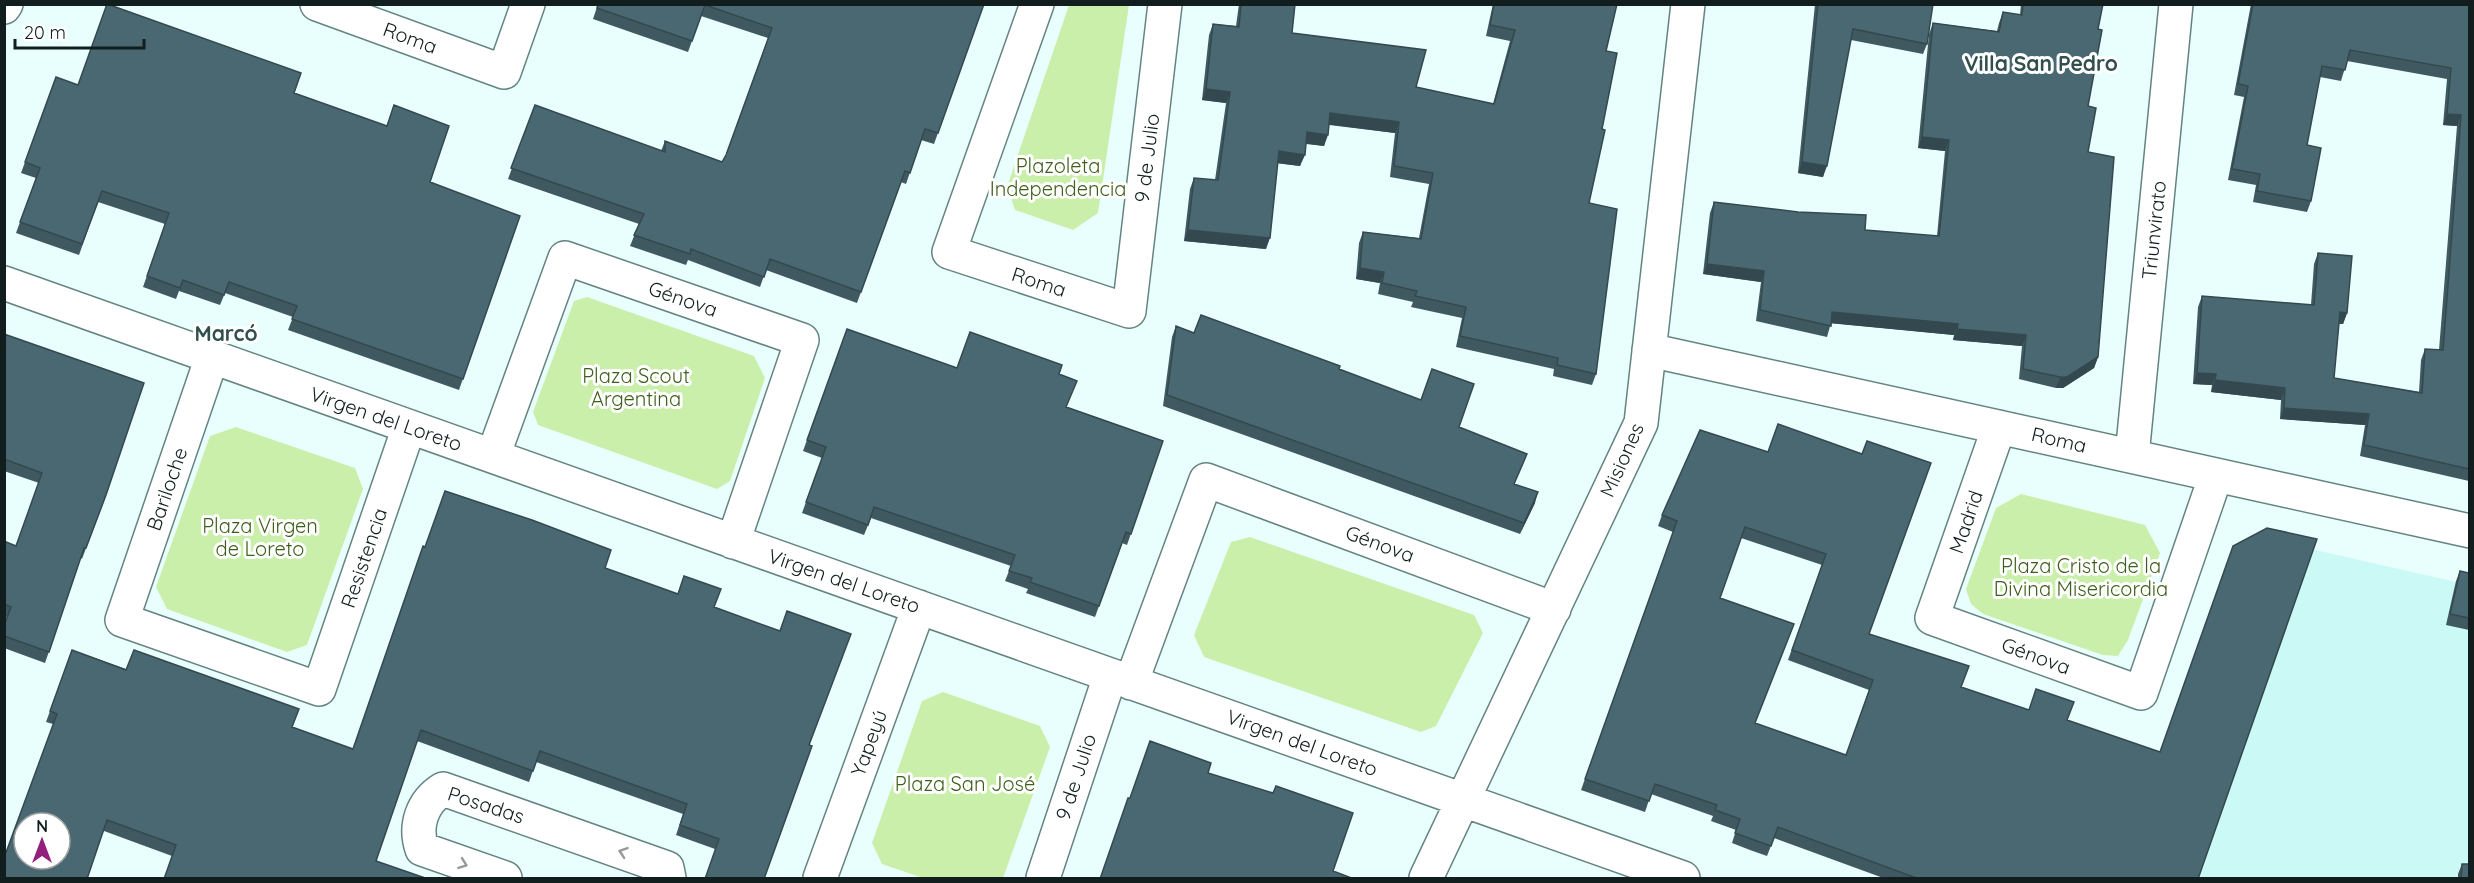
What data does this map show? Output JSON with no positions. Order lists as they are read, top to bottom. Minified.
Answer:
{"streets":{"street":["Roma","9 de Julio","Triunvirato","Génova","Virgen del Loreto","Misiones","Bariloche","Madrid","Resistencia","Yapeyú","Posadas"]},"crossings":[["Roma","9 de Julio"],["Roma","Triunvirato"],["Roma","Génova"],["Roma","Misiones"],["Roma","Madrid"],["9 de Julio","Génova"],["9 de Julio","Virgen del Loreto"],["Génova","Virgen del Loreto"],["Génova","Misiones"],["Génova","Madrid"],["Virgen del Loreto","Misiones"],["Virgen del Loreto","Bariloche"],["Virgen del Loreto","Resistencia"],["Virgen del Loreto","Yapeyú"],["Bariloche","Resistencia"]],"districts":["Villa San Pedro","Marcó"],"parks":["Plazoleta Independencia","Plaza Scout Argentina","Plaza Virgen de Loreto","Plaza Cristo de la Divina Misericordia","Plaza San José"],"scale_bar":"20 m","north":"top"}
